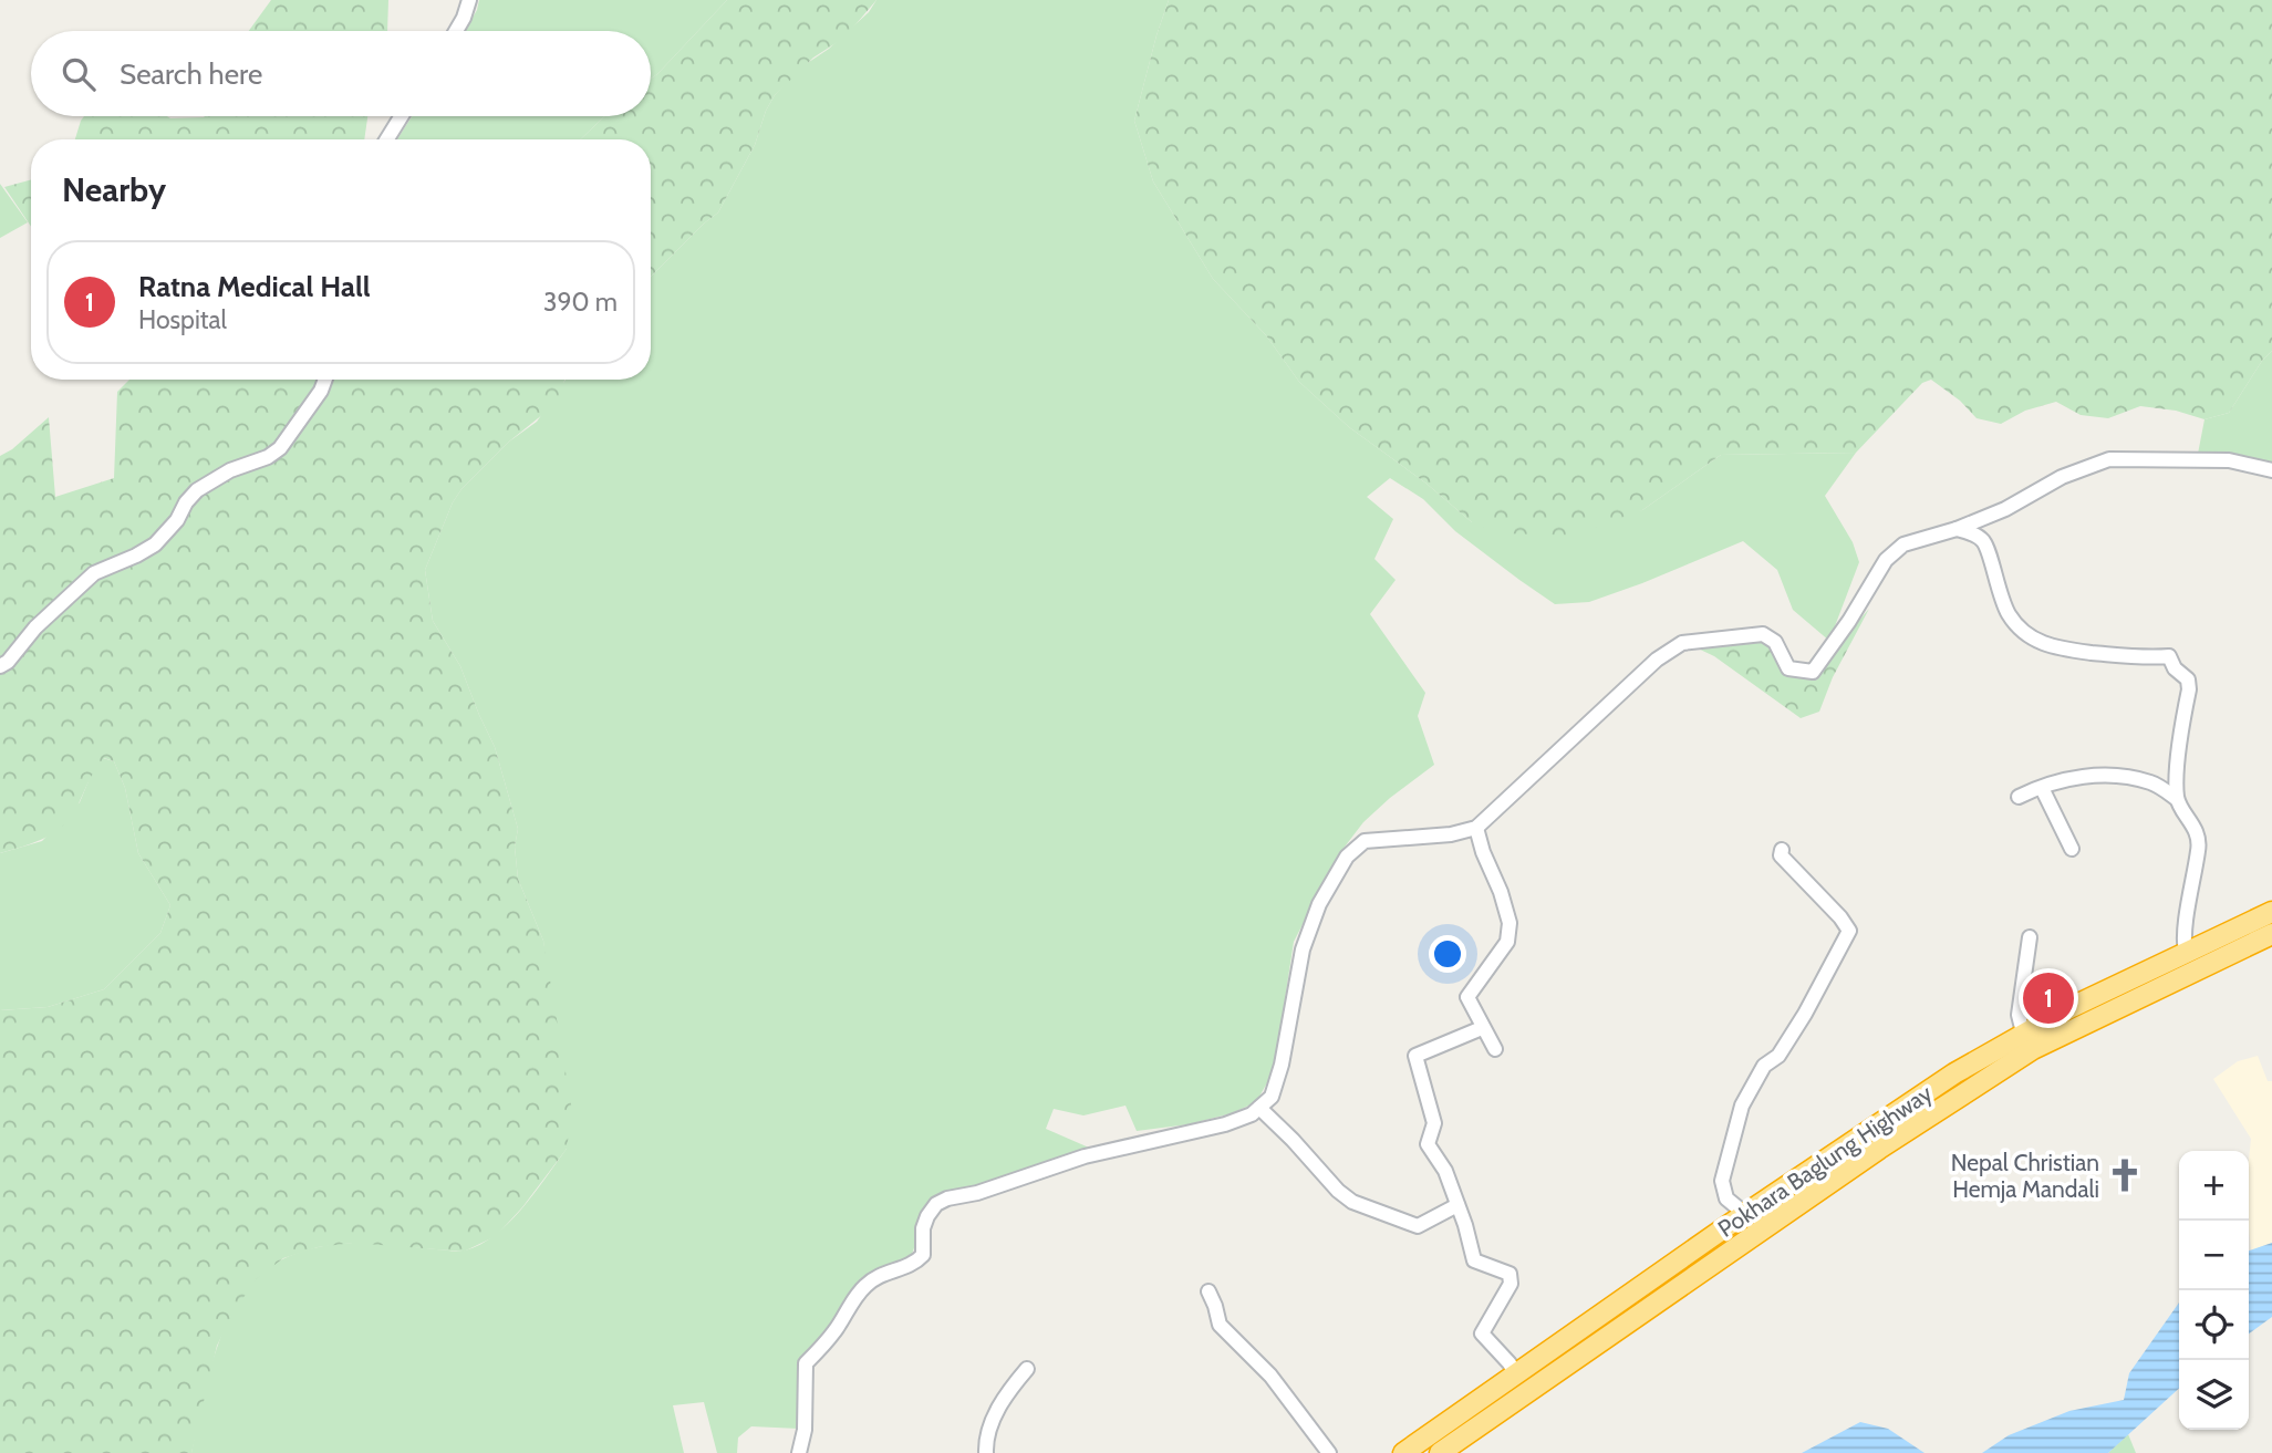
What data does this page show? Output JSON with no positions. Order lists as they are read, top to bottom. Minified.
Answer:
{"streets":{"highway":["Pokhara Baglung Highway"]},"places":{"church":["Nepal Christian Hemja Mandali"]},"page":{"search":"Search here","heading":"Nearby","list":[{"mark":"1","name":"Ratna Medical Hall","note":"Hospital","value":"390 m"}],"pins":"1","map_buttons":["+","−"]}}
